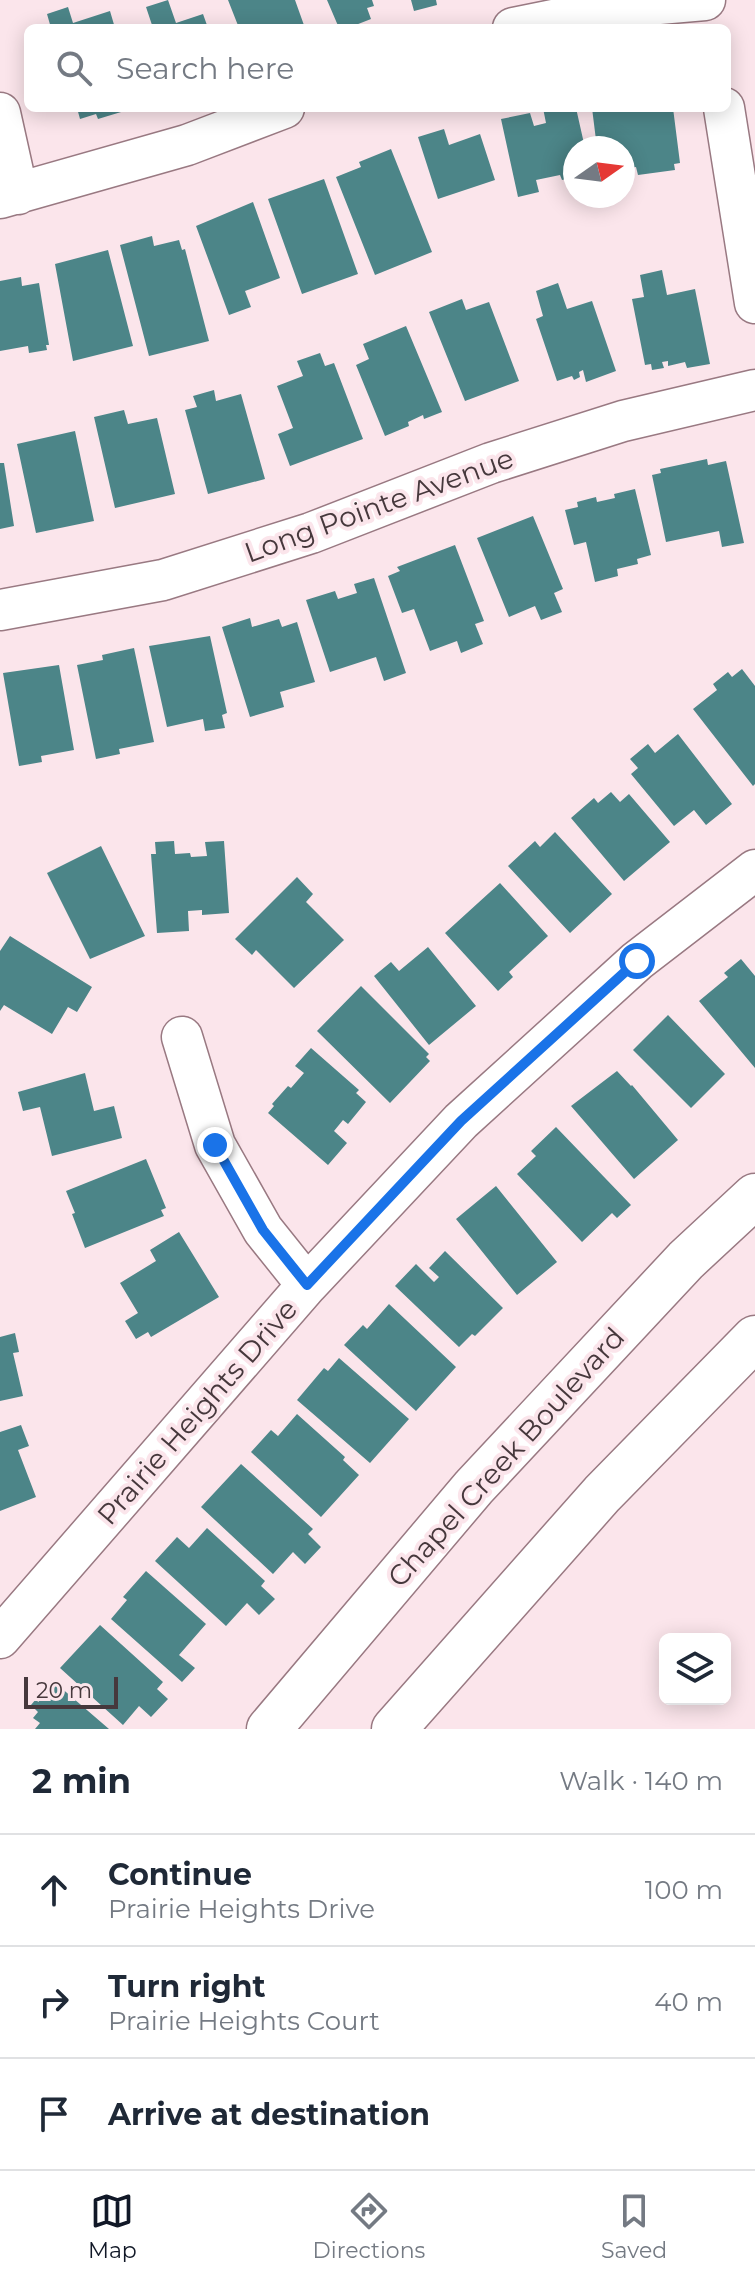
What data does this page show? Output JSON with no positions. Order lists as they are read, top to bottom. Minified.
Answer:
{"streets":{"main road":["Chapel Creek Boulevard"],"street":["Long Pointe Avenue","Prairie Heights Drive"]},"scale_bar":"20 m","north":"right","page":{"search":"Search here","scale":"20 m","heading":["2 min","Walk · 140 m"],"list":[["Continue","Prairie Heights Drive","100 m"],["Turn right","Prairie Heights Court","40 m"],"Arrive at destination"],"nav":["Map","Directions","Saved"]}}
